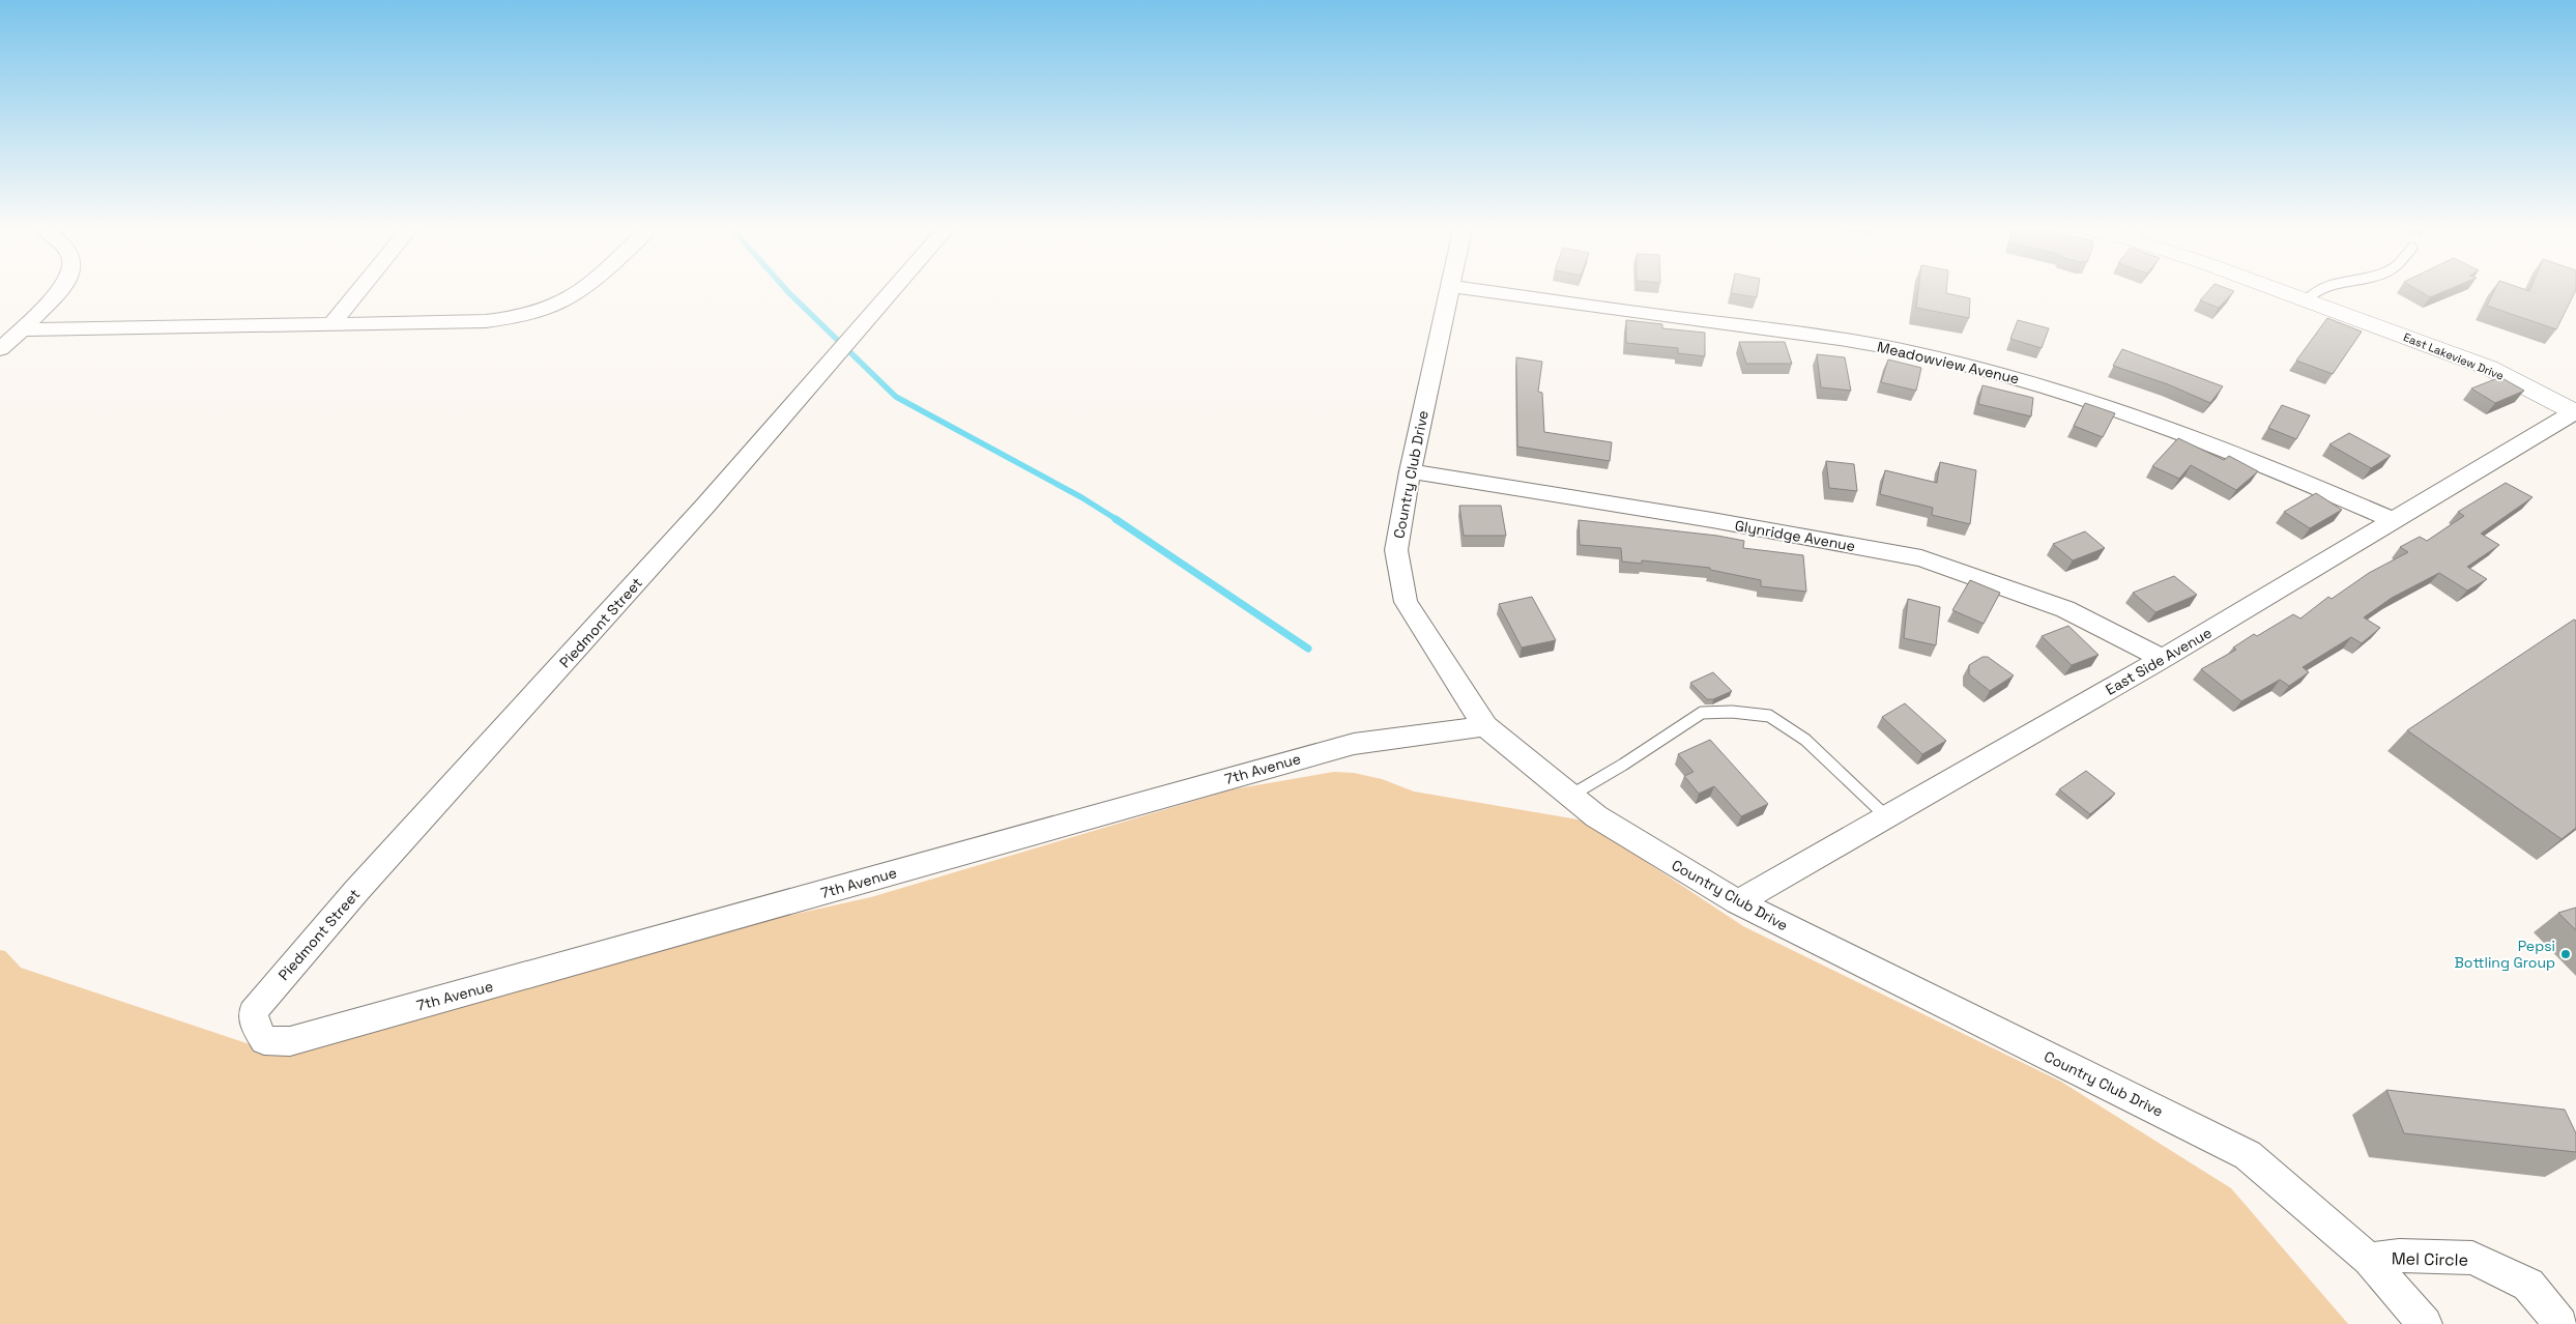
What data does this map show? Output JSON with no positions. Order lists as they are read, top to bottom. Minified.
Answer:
{"streets":{"street":["East Lakeview Drive","Meadowview Avenue","Country Club Drive","Glynridge Avenue","Piedmont Street","East Side Avenue","7th Avenue","Mel Circle"]},"crossings":[["East Lakeview Drive","East Side Avenue"],["Meadowview Avenue","East Side Avenue"],["Country Club Drive","Glynridge Avenue"],["Country Club Drive","East Side Avenue"],["Country Club Drive","7th Avenue"],["Country Club Drive","Mel Circle"],["Glynridge Avenue","East Side Avenue"],["Piedmont Street","7th Avenue"]],"places":["Pepsi Bottling Group"]}
